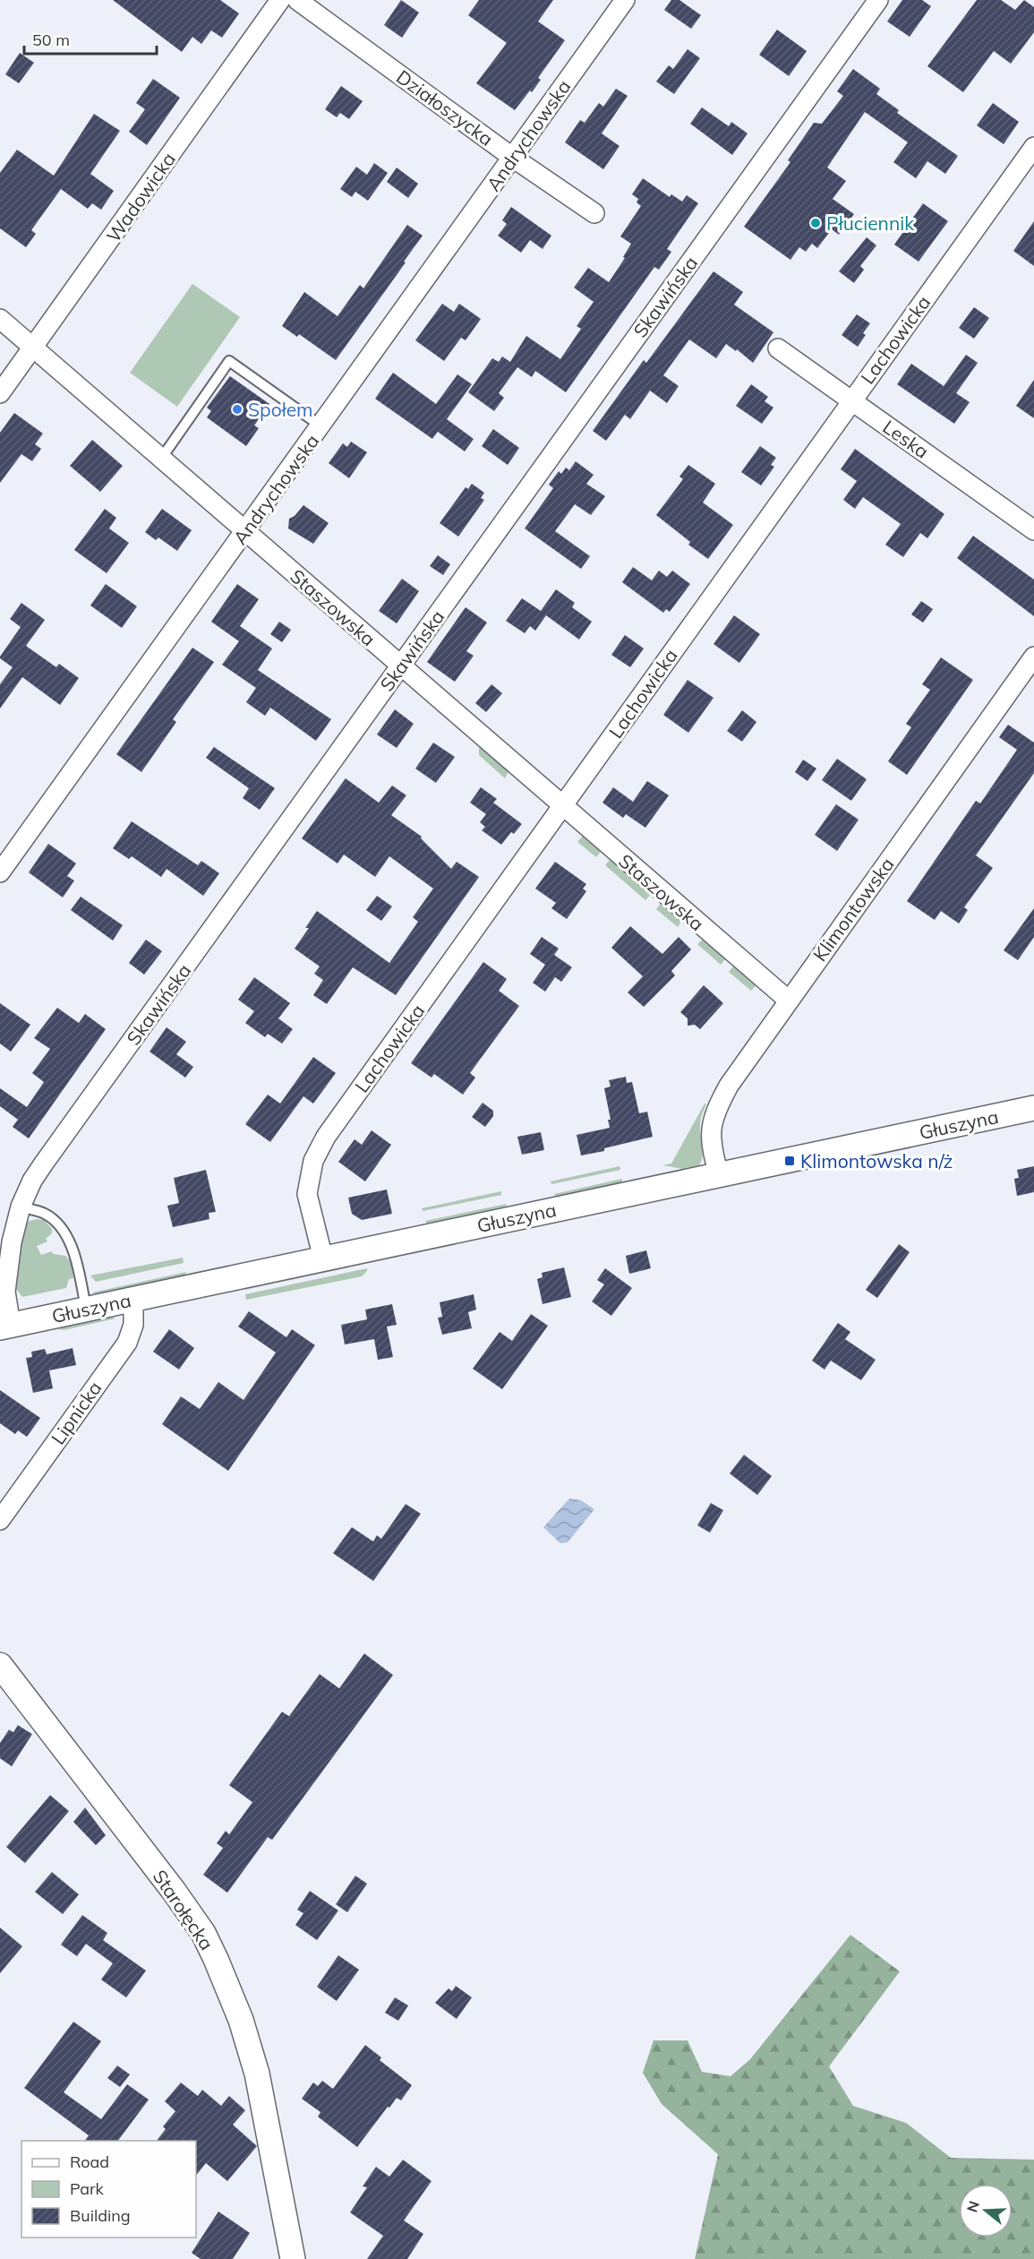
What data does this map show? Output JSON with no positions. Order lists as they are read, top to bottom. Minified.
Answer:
{"streets":{"street":["Działoszycka","Andrychowska","Wadowicka","Skawińska","Lachowicka","Leska","Staszowska","Klimontowska","Głuszyna","Lipnicka","Starołęcka"]},"crossings":[["Działoszycka","Andrychowska"],["Andrychowska","Staszowska"],["Wadowicka","Staszowska"],["Skawińska","Staszowska"],["Skawińska","Głuszyna"],["Lachowicka","Leska"],["Lachowicka","Staszowska"],["Lachowicka","Głuszyna"],["Staszowska","Klimontowska"],["Klimontowska","Głuszyna"],["Głuszyna","Lipnicka"]],"places":{"other":["Płuciennik","Społem"],"transit":["Klimontowska n/ż"]},"legend":["Road","Park","Building"],"scale_bar":"50 m","north":"left"}
